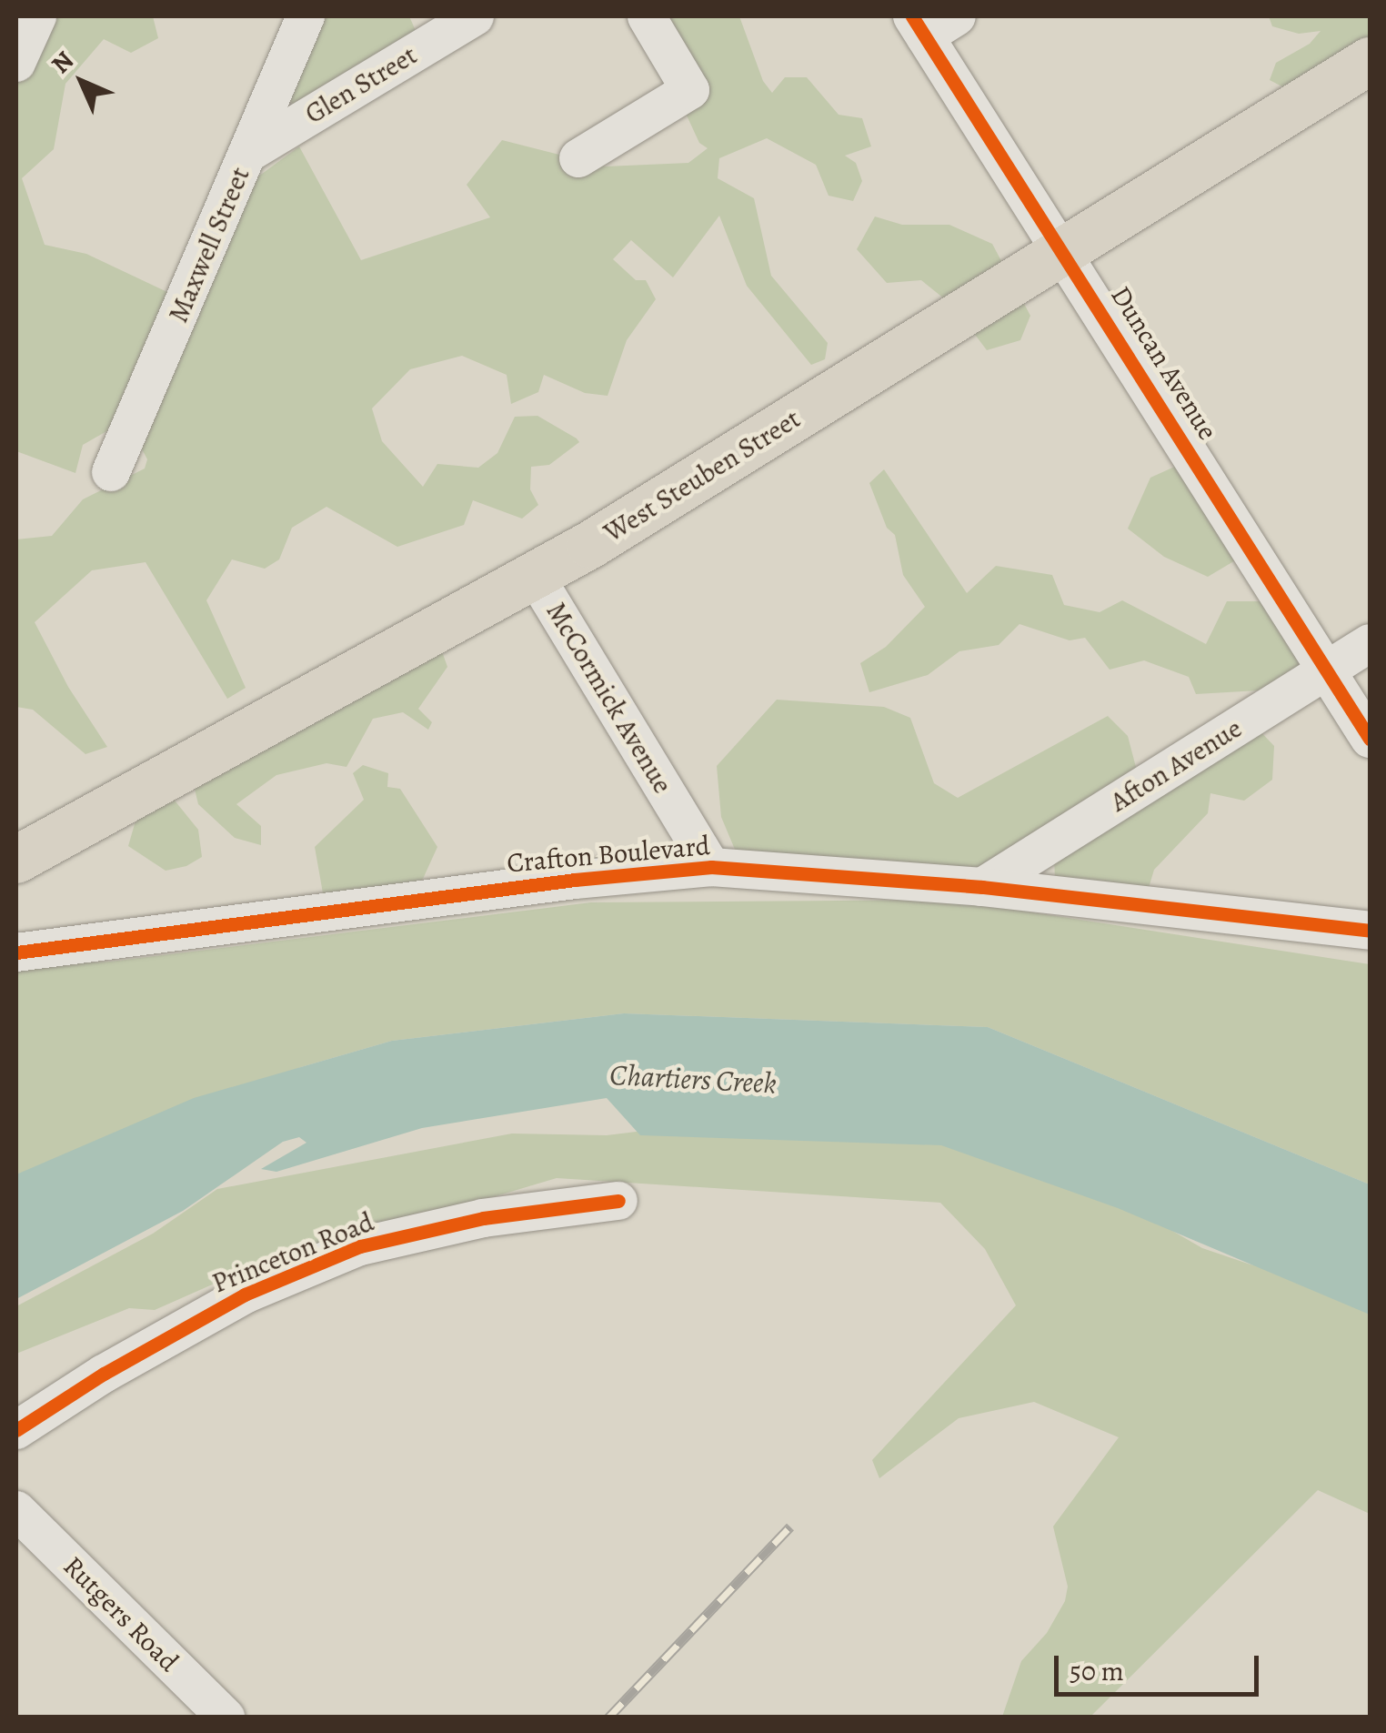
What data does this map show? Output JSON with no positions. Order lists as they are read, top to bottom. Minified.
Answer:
{"streets":{"main road":["West Steuben Street"],"street":["Glen Street","Maxwell Street","Duncan Avenue","McCormick Avenue","Afton Avenue","Crafton Boulevard","Princeton Road","Rutgers Road"]},"crossings":[["Glen Street","Maxwell Street"],["Duncan Avenue","West Steuben Street"],["Duncan Avenue","Afton Avenue"],["West Steuben Street","McCormick Avenue"],["McCormick Avenue","Crafton Boulevard"],["Afton Avenue","Crafton Boulevard"]],"water":["Chartiers Creek"],"scale_bar":"50 m","north":"top left"}
